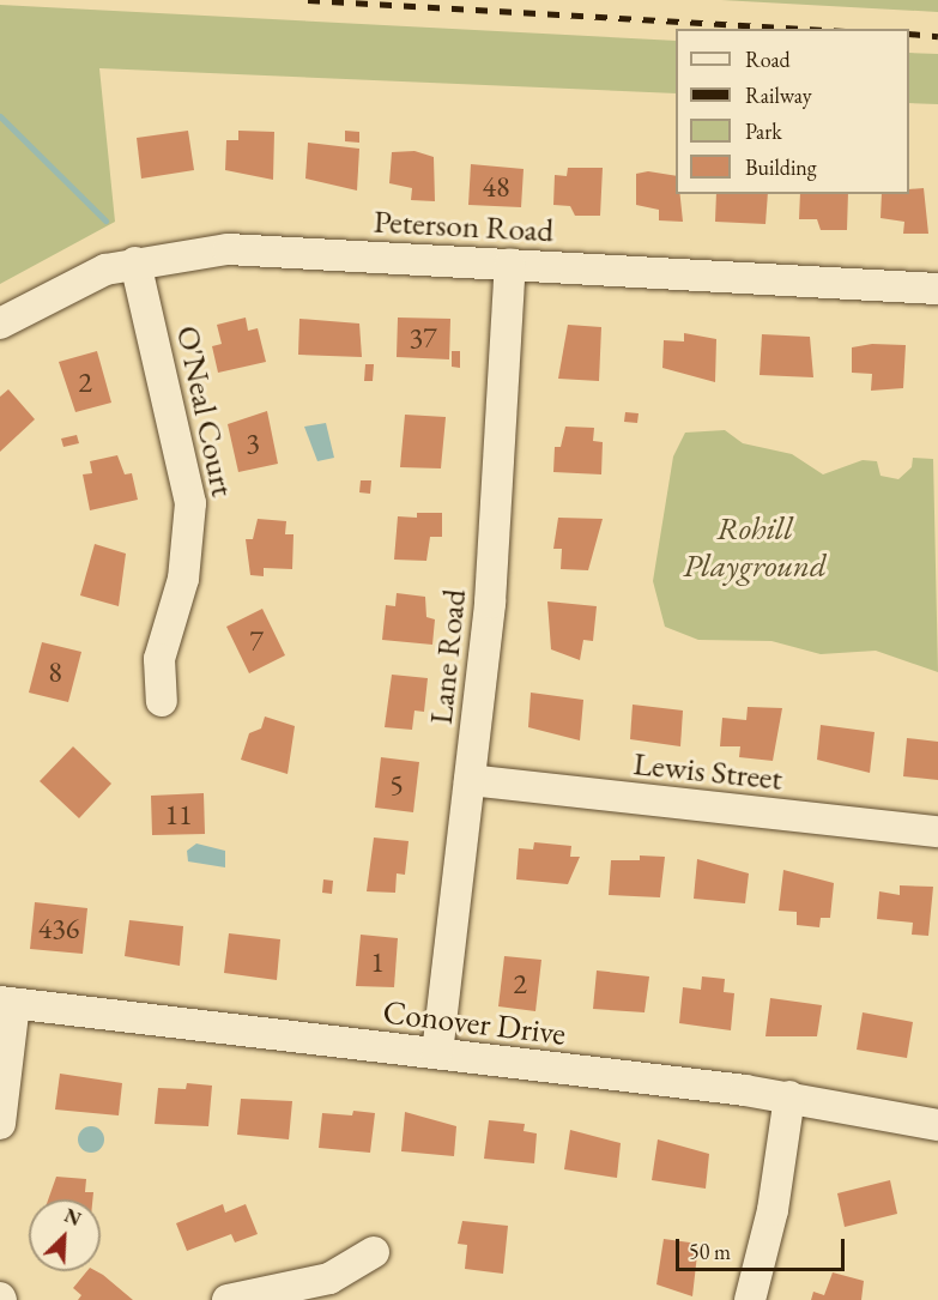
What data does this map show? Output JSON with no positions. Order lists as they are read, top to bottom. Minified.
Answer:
{"streets":{"street":["Peterson Road","O'Neal Court","Lane Road","Lewis Street","Conover Drive"]},"crossings":[["Peterson Road","O'Neal Court"],["Peterson Road","Lane Road"],["Lane Road","Lewis Street"],["Lane Road","Conover Drive"]],"parks":["Rohill Playground"],"house_numbers":["48","37","2","3","7","8","5","11","436","1","2"],"legend":["Road","Railway","Park","Building"],"scale_bar":"50 m","north":"top right"}
